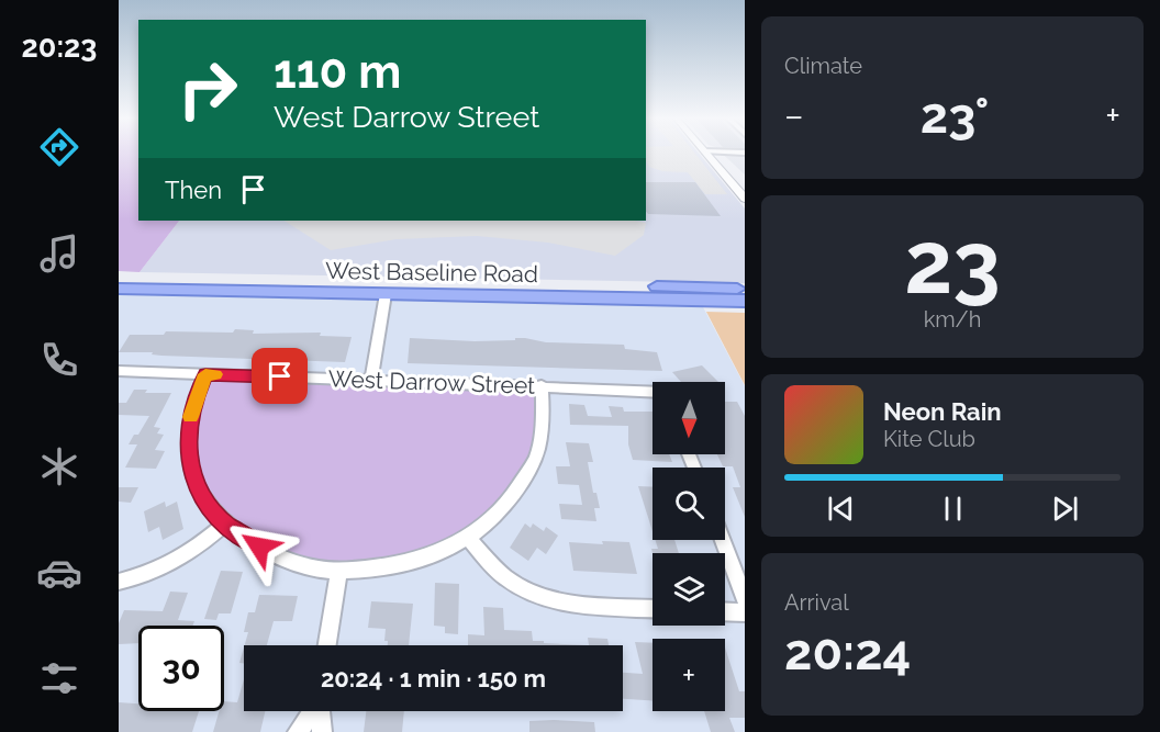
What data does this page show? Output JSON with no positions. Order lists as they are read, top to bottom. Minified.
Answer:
{"streets":{"main road":["West Baseline Road"],"street":["West Darrow Street"]},"north":"bottom","page":{"tabs":"20:23","tile":["Climate",["23","km/h"],["Arrival","20:24"]],"turn":["110 m","West Darrow Street"],"heat":["−","23°","+"],"then":"Then","map_buttons":"+","song":["Neon Rain","Kite Club"],"limit":"30","trip":"20:24 · 1 min · 150 m"}}
